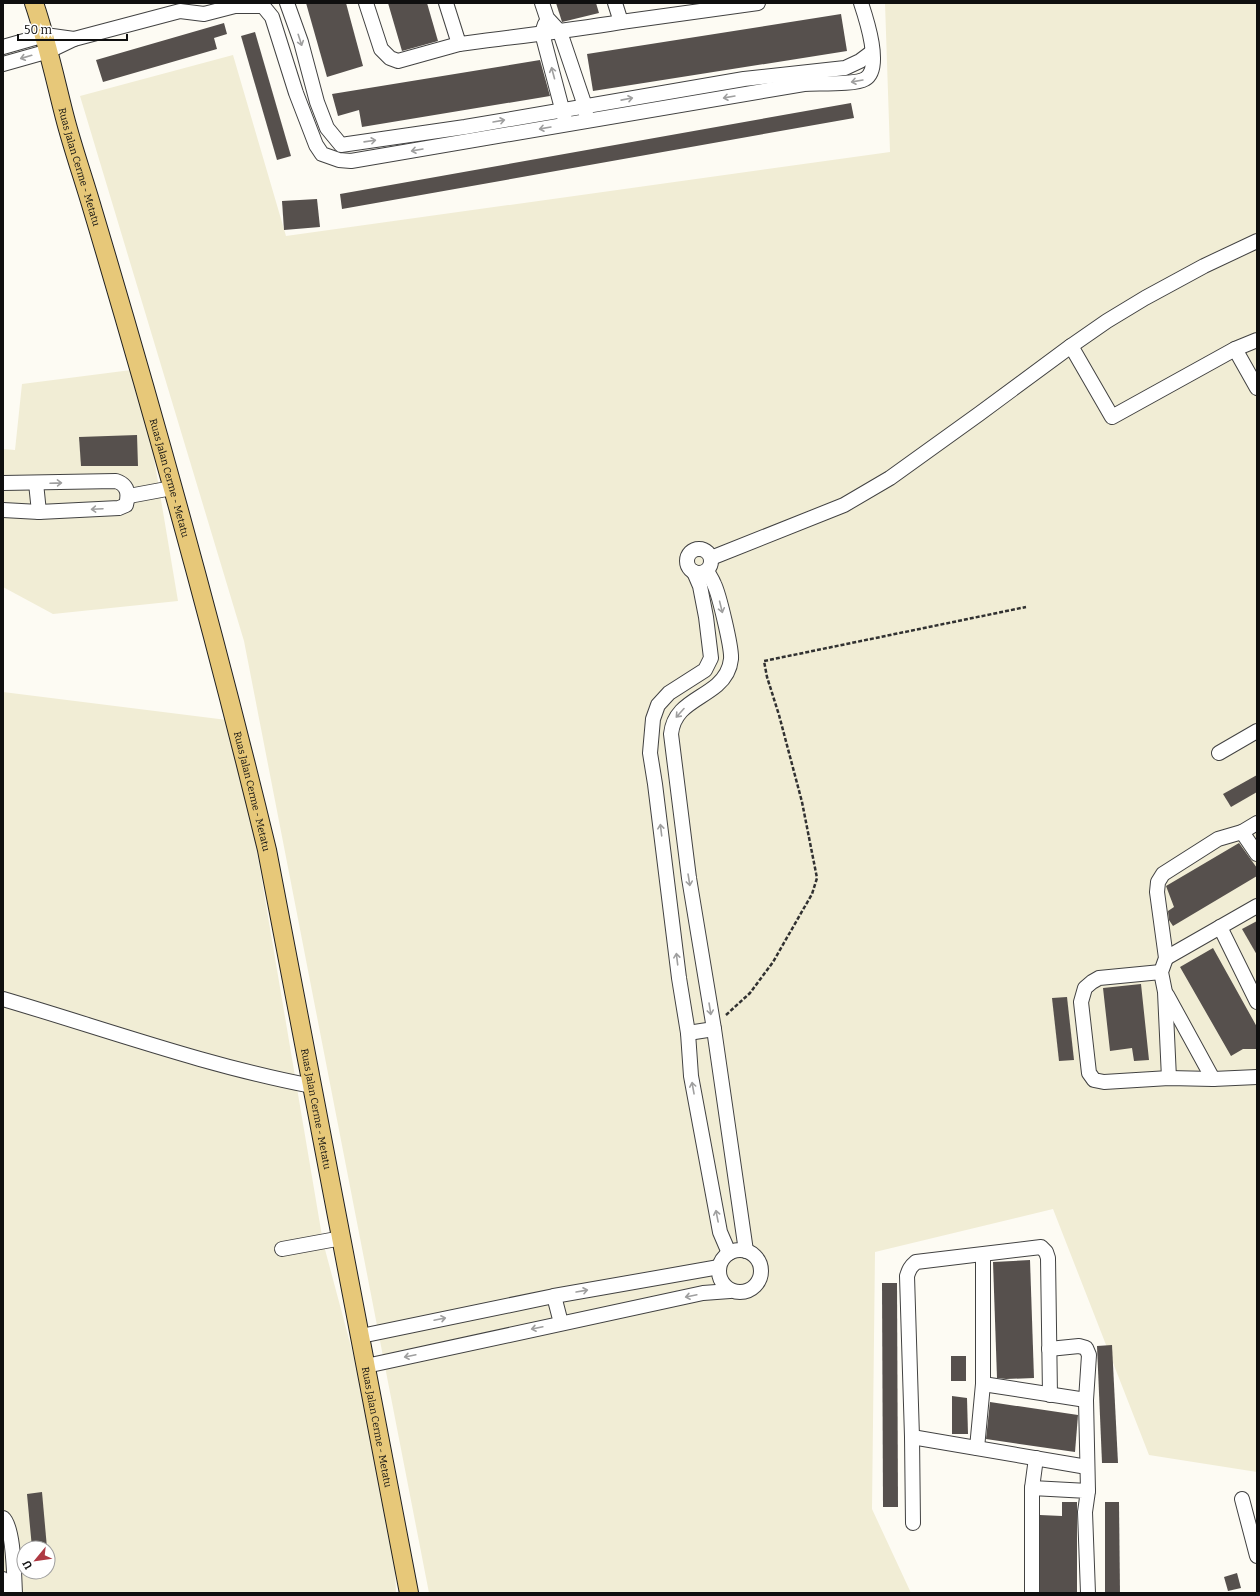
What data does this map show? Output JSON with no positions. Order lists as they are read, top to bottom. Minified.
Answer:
{"streets":{"main road":["Ruas Jalan Cerme - Metatu"]},"scale_bar":"50 m","north":"bottom left"}
